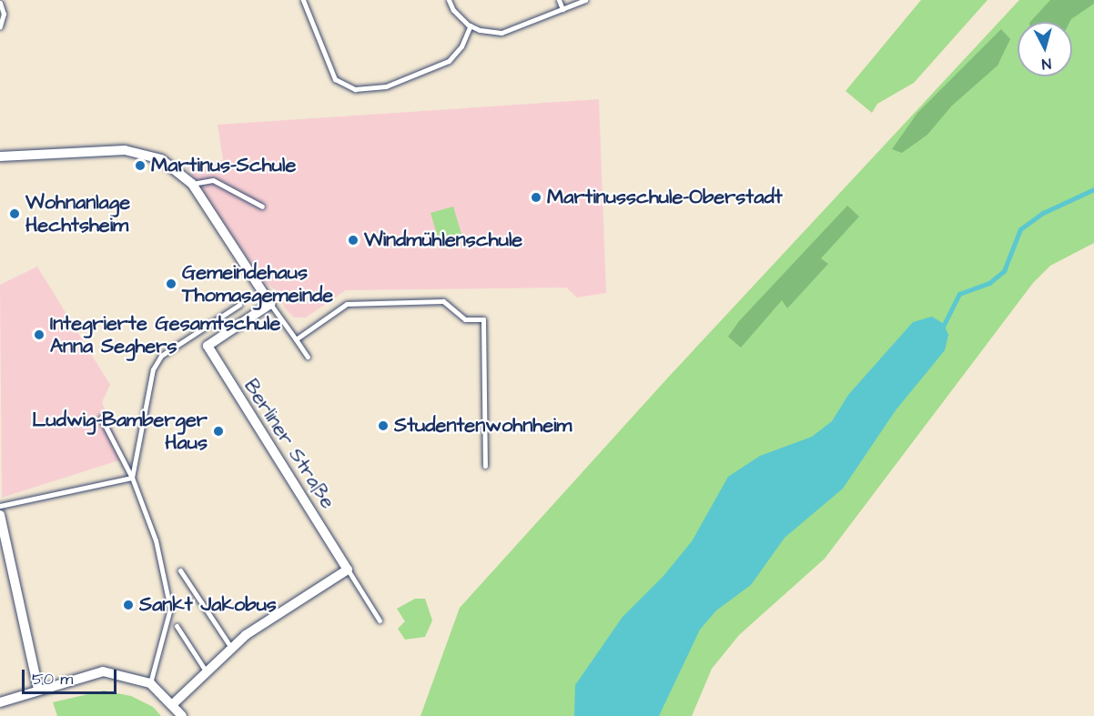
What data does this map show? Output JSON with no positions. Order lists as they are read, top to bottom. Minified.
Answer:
{"streets":{"street":["Berliner Straße"]},"places":["Martinus-Schule","Martinusschule-Oberstadt","Wohnanlage Hechtsheim","Windmühlenschule","Gemeindehaus Thomasgemeinde","Integrierte Gesamtschule Anna Seghers","Studentenwohnheim","Ludwig-Bamberger Haus","Sankt Jakobus"],"scale_bar":"50 m","north":"bottom"}
